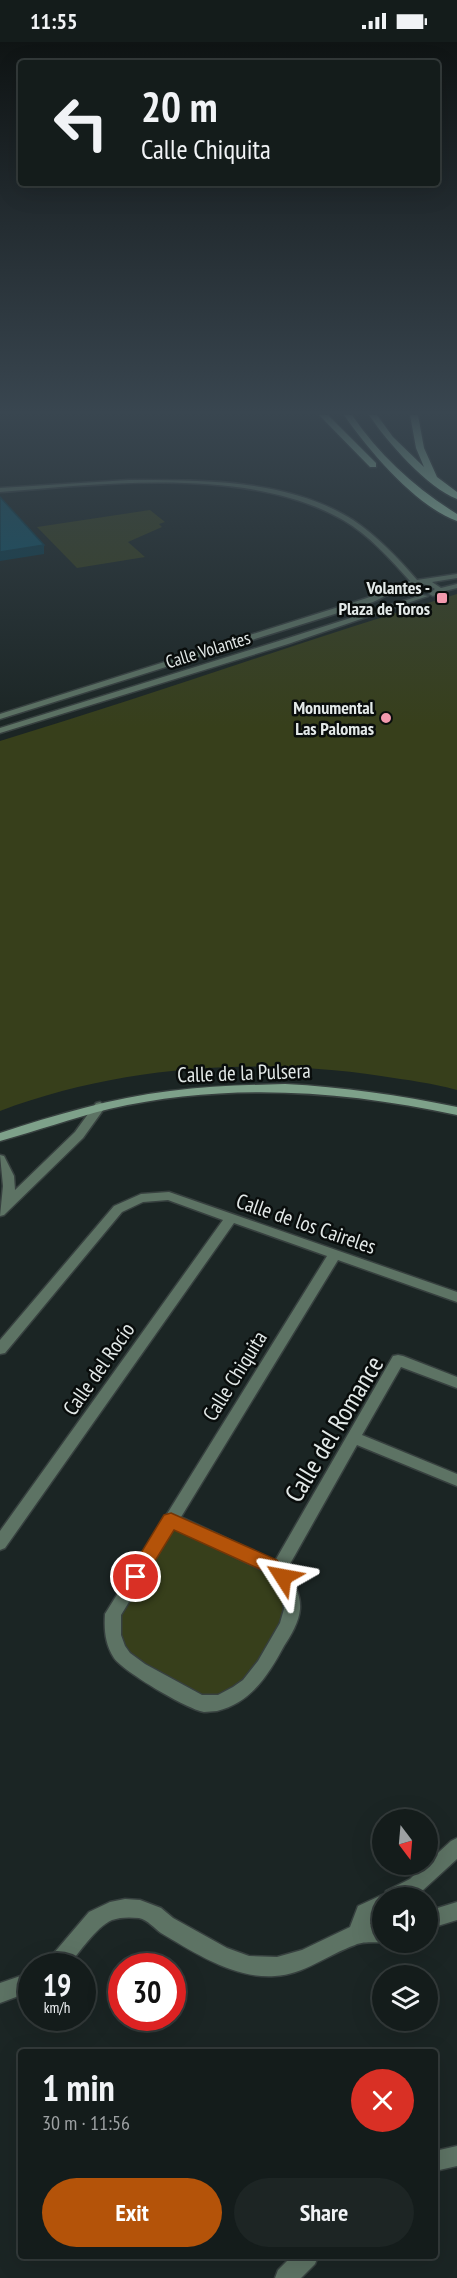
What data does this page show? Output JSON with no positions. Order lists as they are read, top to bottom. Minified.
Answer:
{"streets":{"main road":["Calle de la Pulsera"],"street":["Calle Volantes","Calle de los Caireles","Calle del Rocío","Calle Chiquita","Calle del Romance"]},"crossings":[["Calle de los Caireles","Calle del Rocío"],["Calle de los Caireles","Calle Chiquita"],["Calle Chiquita","Calle del Romance"]],"places":{"transit":["Volantes - Plaza de Toros"],"other":["Monumental Las Palomas"]},"north":"bottom","page":{"status":"11:55","turn":["20 m","Calle Chiquita"],"speed":"19 km/h","limit":"30","heading":["1 min","30 m · 11:56"],"buttons":["Exit","Share"]}}
